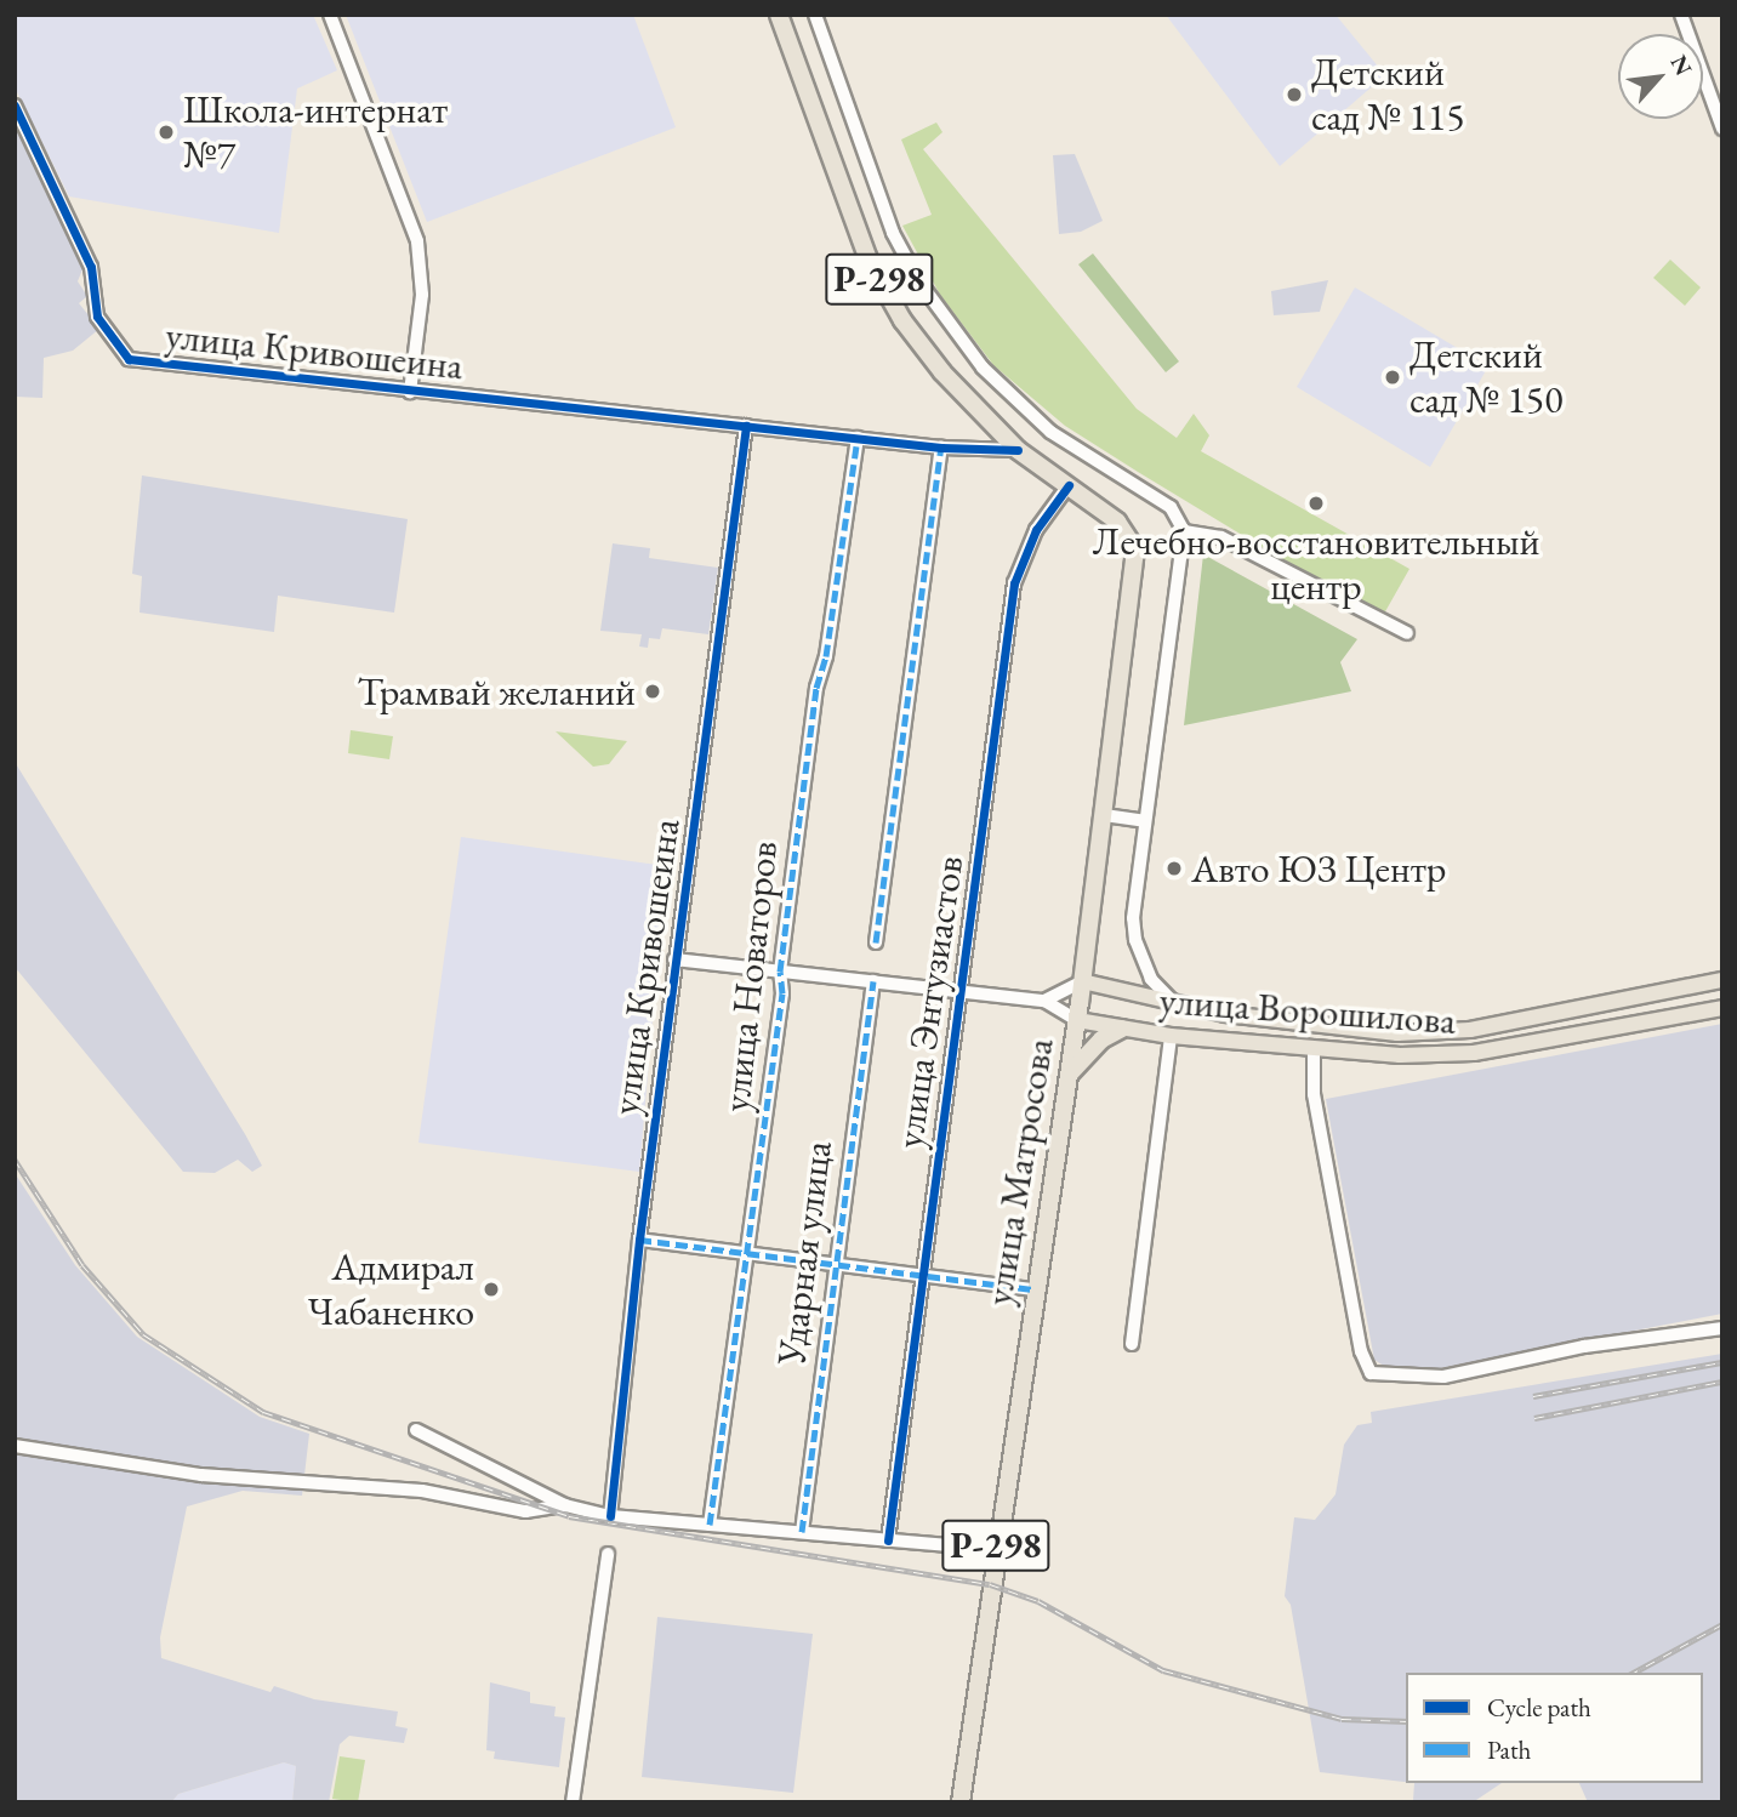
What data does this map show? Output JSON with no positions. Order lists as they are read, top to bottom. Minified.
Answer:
{"streets":{"highway":["Р-298","улица Матросова"],"main road":["улица Ворошилова"],"street":["улица Кривошеина","улица Новаторов","улица Энтузиастов","Ударная улица"]},"crossings":[["Р-298","улица Кривошеина"],["Р-298","улица Энтузиастов"],["Р-298","улица Матросова"],["улица Кривошеина","улица Новаторов"],["улица Кривошеина","улица Ворошилова"],["улица Новаторов","улица Ворошилова"],["улица Энтузиастов","улица Ворошилова"],["улица Энтузиастов","улица Матросова"],["улица Ворошилова","улица Матросова"],["улица Ворошилова","Ударная улица"]],"places":["Детский сад № 115","Школа-интернат №7","Детский сад № 150","Лечебно-восстановительный центр","Трамвай желаний","Авто ЮЗ Центр","Адмирал Чабаненко"],"legend":["Cycle path","Path"],"north":"top right"}
